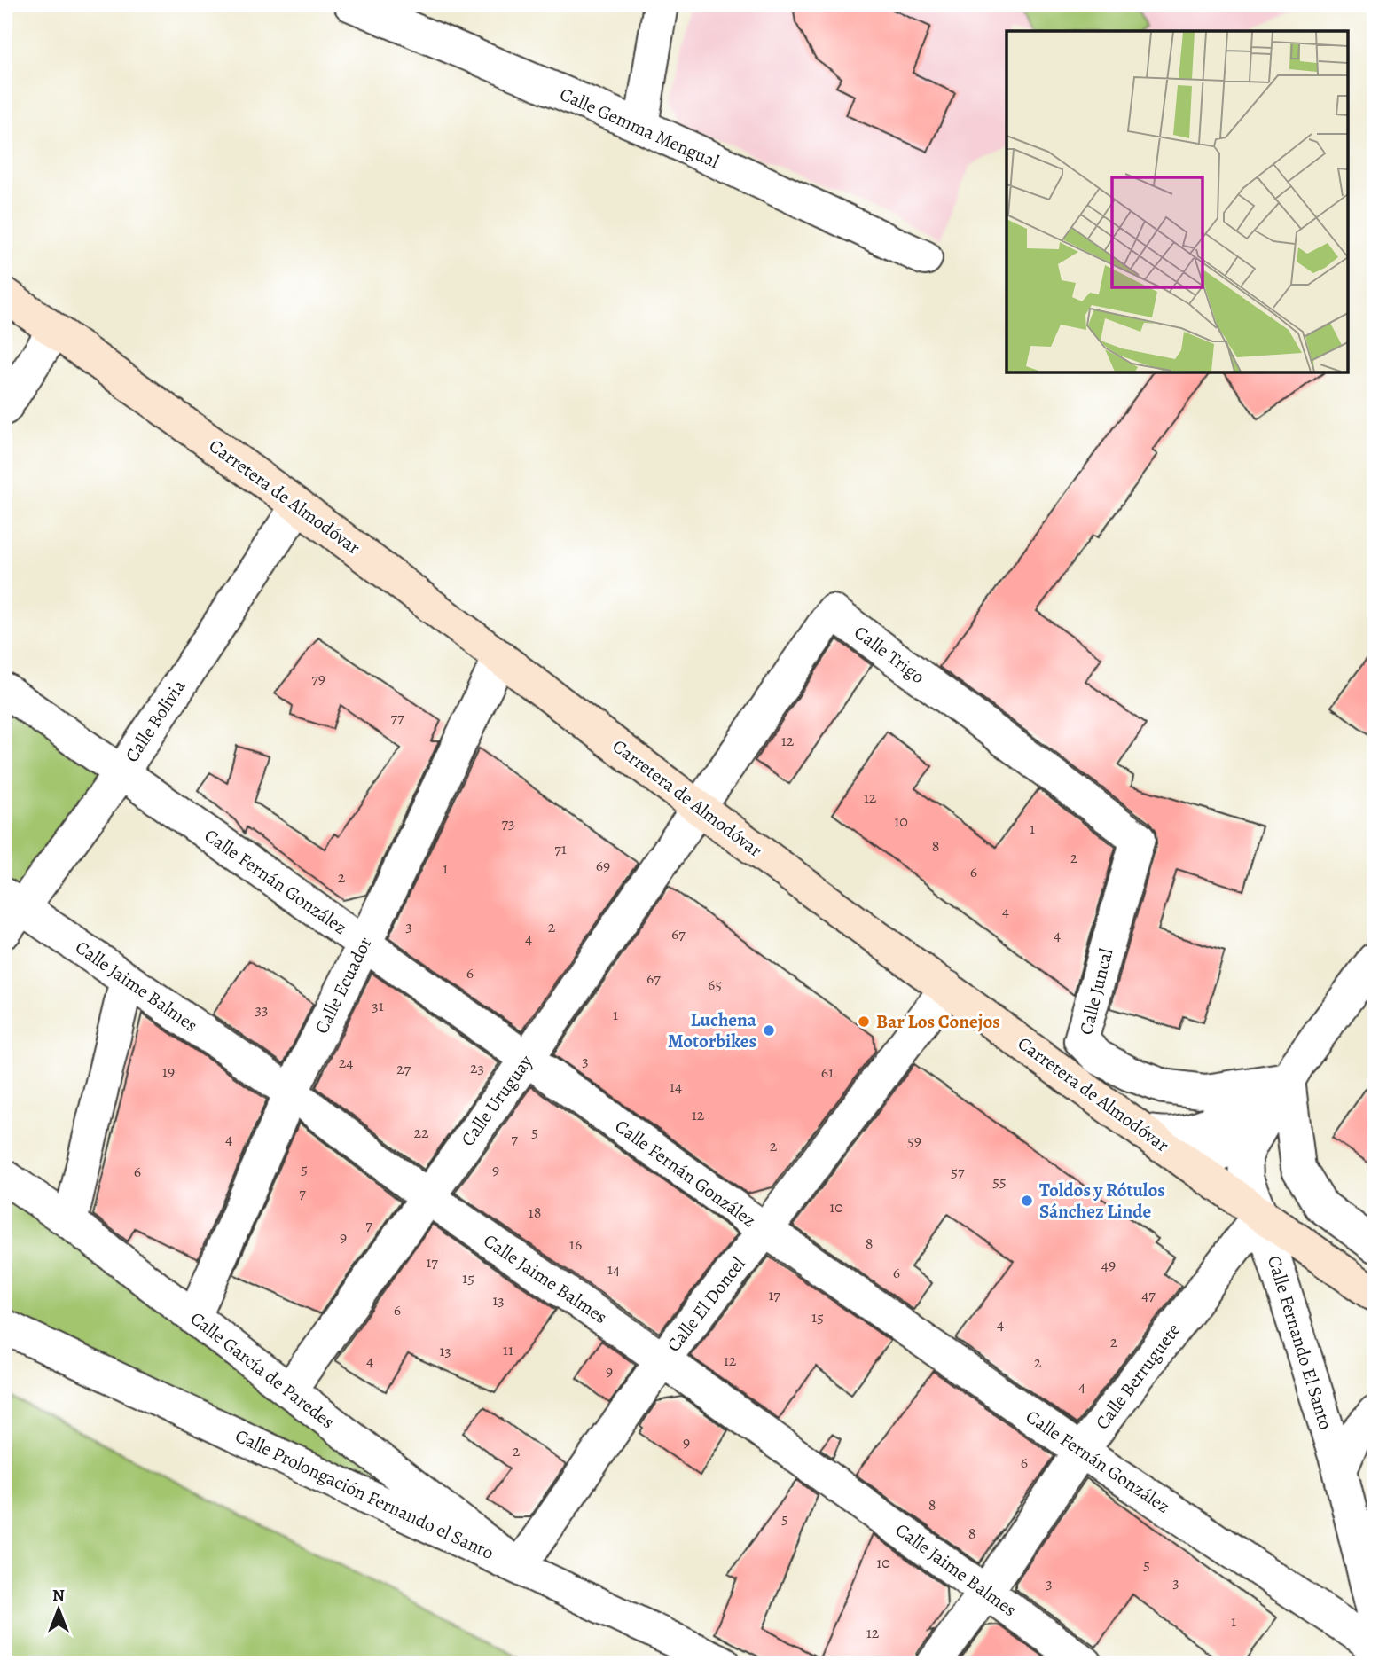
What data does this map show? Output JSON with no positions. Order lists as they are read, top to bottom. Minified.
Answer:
{"streets":{"main road":["Carretera de Almodóvar"],"street":["Calle Gemma Mengual","Calle Trigo","Calle Bolivia","Calle Fernán González","Calle Ecuador","Calle Jaime Balmes","Calle Juncal","Calle Uruguay","Calle El Doncel","Calle Fernando El Santo","Calle García de Paredes","Calle Berruguete","Calle Prolongación Fernando el Santo"]},"crossings":[["Carretera de Almodóvar","Calle Trigo"],["Carretera de Almodóvar","Calle Bolivia"],["Carretera de Almodóvar","Calle Ecuador"],["Carretera de Almodóvar","Calle Uruguay"],["Carretera de Almodóvar","Calle El Doncel"],["Carretera de Almodóvar","Calle Fernando El Santo"],["Carretera de Almodóvar","Calle Berruguete"],["Calle Trigo","Calle Juncal"],["Calle Trigo","Calle Uruguay"],["Calle Bolivia","Calle Fernán González"],["Calle Bolivia","Calle Jaime Balmes"],["Calle Fernán González","Calle Ecuador"],["Calle Fernán González","Calle Uruguay"],["Calle Fernán González","Calle El Doncel"],["Calle Fernán González","Calle Berruguete"],["Calle Ecuador","Calle Jaime Balmes"],["Calle Ecuador","Calle García de Paredes"],["Calle Jaime Balmes","Calle Uruguay"],["Calle Jaime Balmes","Calle El Doncel"],["Calle Jaime Balmes","Calle Berruguete"],["Calle Juncal","Calle Fernando El Santo"],["Calle Uruguay","Calle García de Paredes"],["Calle El Doncel","Calle García de Paredes"],["Calle El Doncel","Calle Prolongación Fernando el Santo"],["Calle Fernando El Santo","Calle Berruguete"],["Calle García de Paredes","Calle Prolongación Fernando el Santo"]],"places":["Bar Los Conejos","Luchena Motorbikes","Toldos y Rótulos Sánchez Linde"],"house_numbers":["79","77","12","12","10","73","1","8","71","2","69","1","6","2","4","3","2","67","4","4","6","67","65","31","33","1","3","24","23","27","19","61","14","12","5","22","4","7","59","2","5","9","6","57","55","7","10","18","7","9","8","16","17","49","14","6","15","17","47","13","6","15","4","2","11","13","4","12","2","9","4","9","2","6","8","5","8","10","5","3","3","1","12"],"north":"top"}
